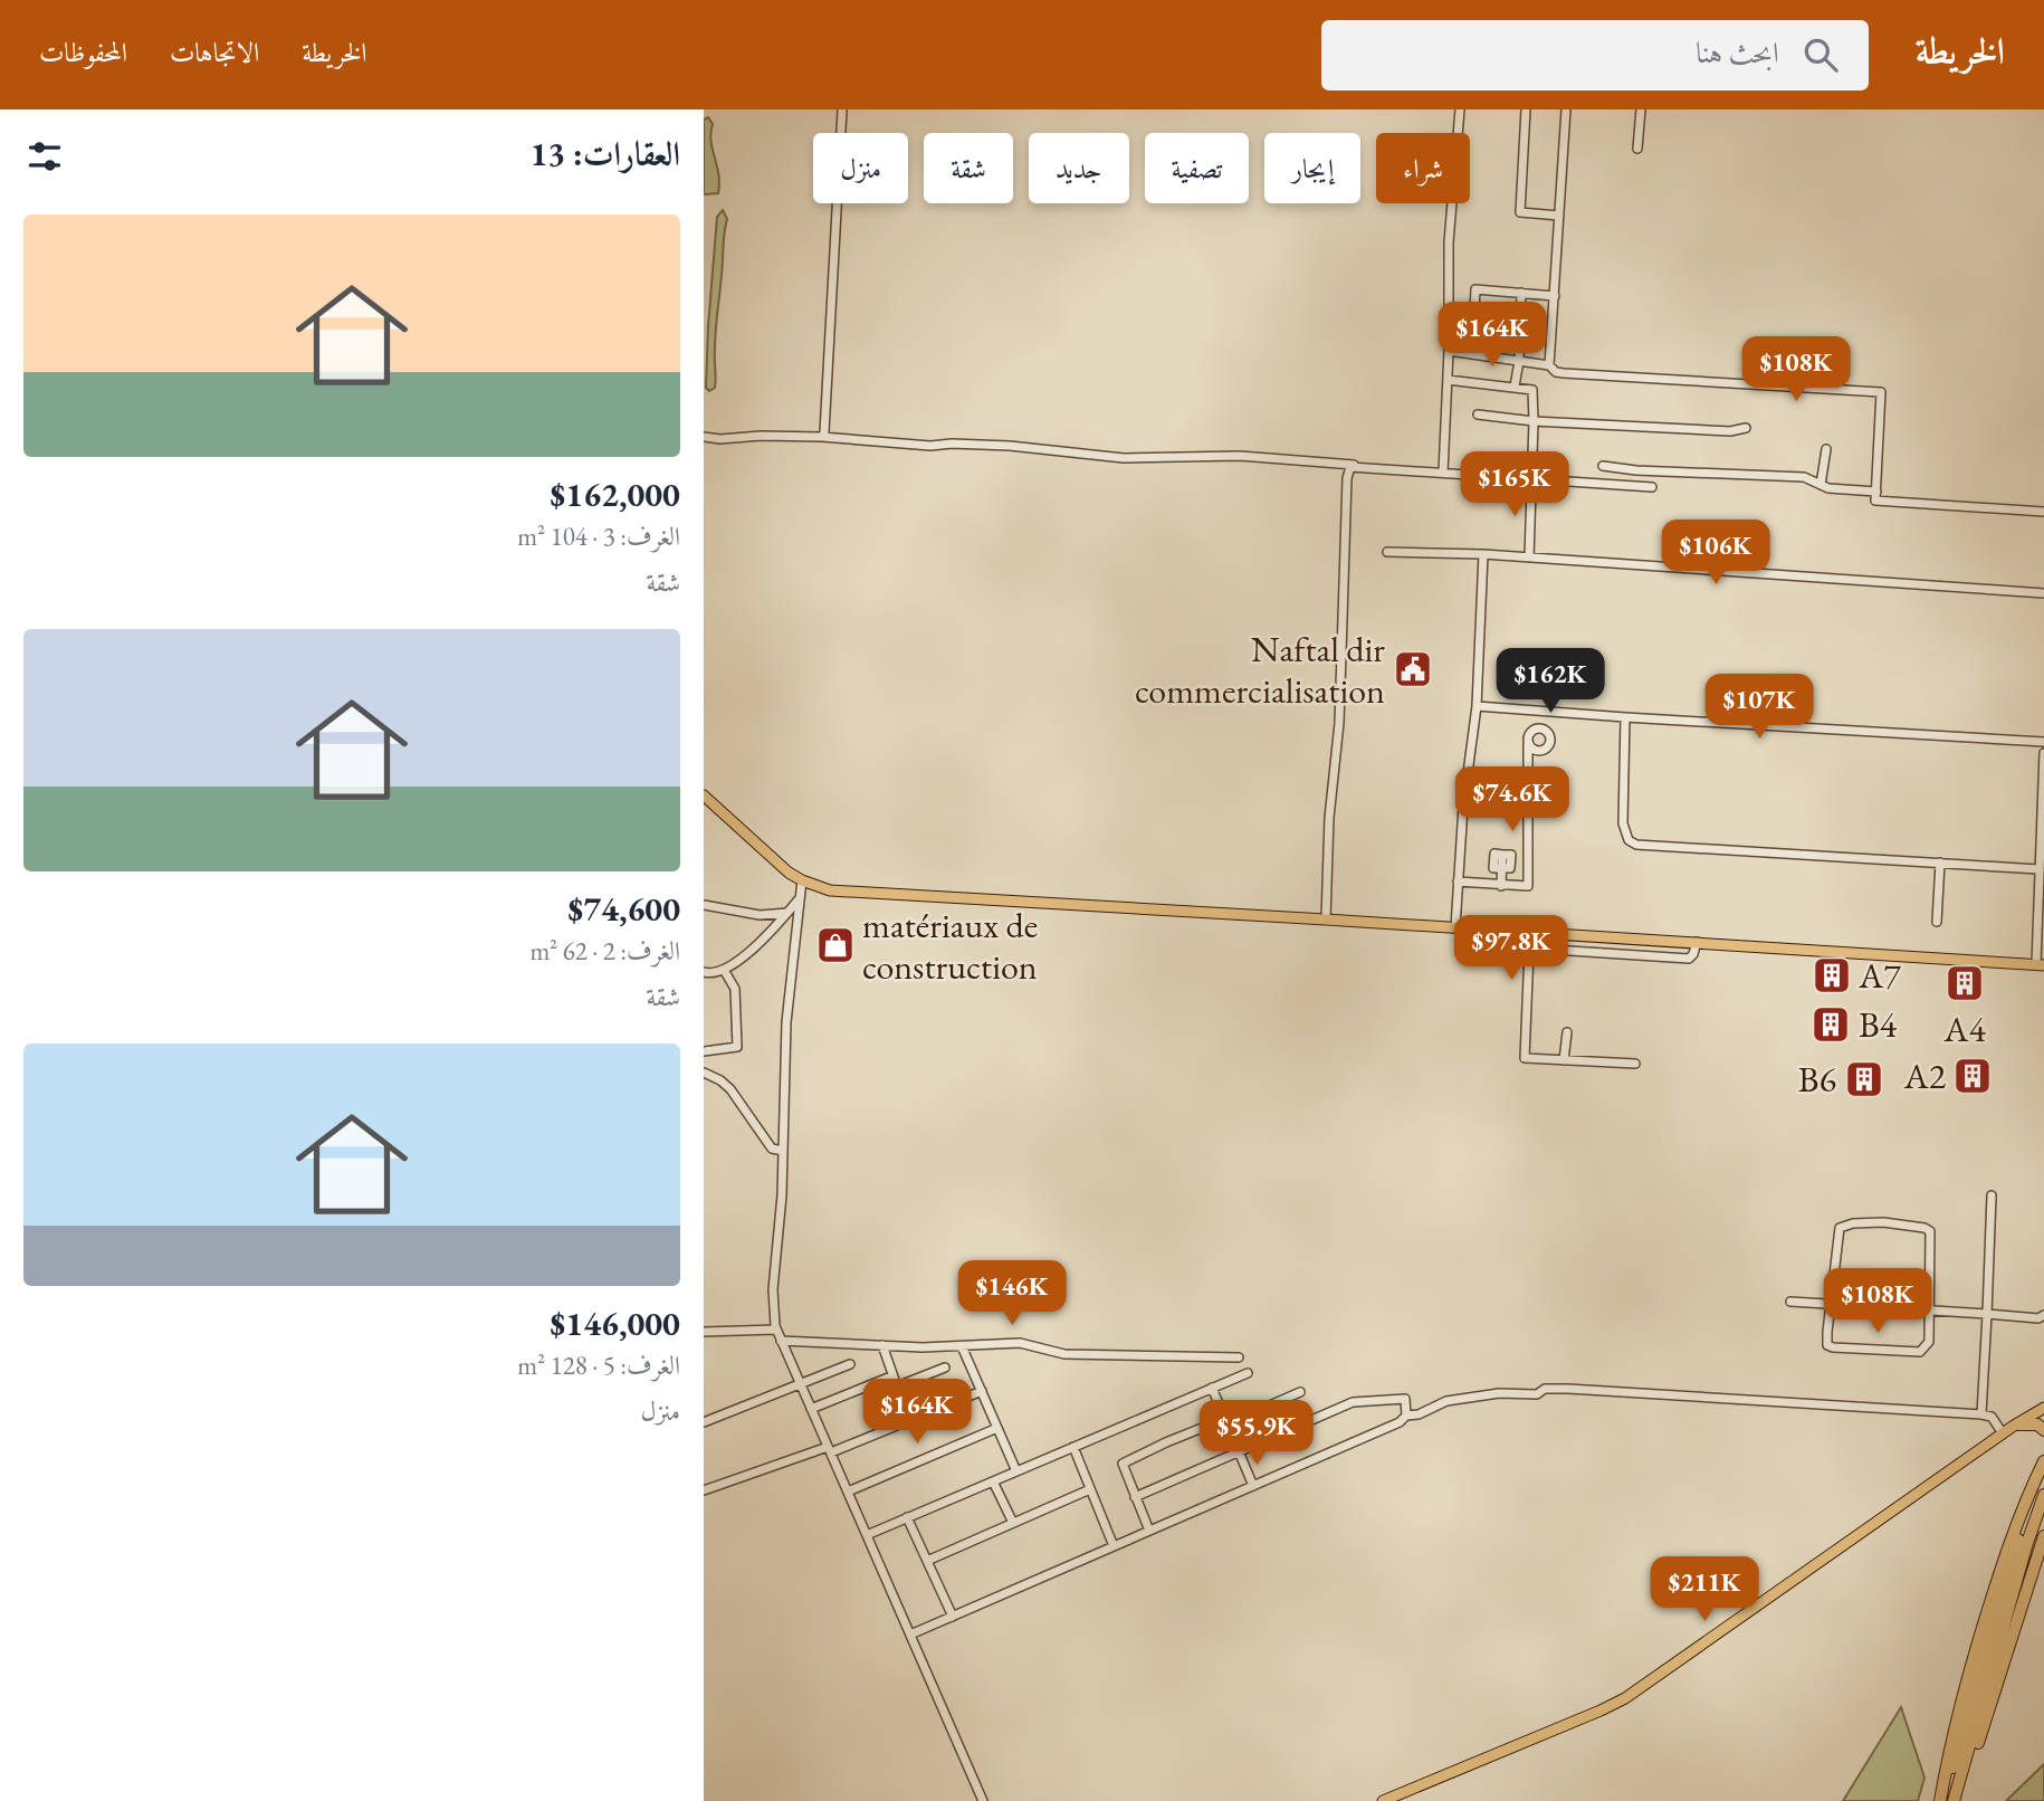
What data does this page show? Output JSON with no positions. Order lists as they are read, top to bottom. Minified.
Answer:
{"places":{"public building":["Naftal dir commercialisation"],"shop":["matériaux de construction"],"building":["A7","A4","B4","A2","B6"]},"page":{"header":"الخريطة","search":"ابحث هنا","nav":["الخريطة","الاتجاهات","المحفوظات"],"heading":"العقارات: 13","chip":["شراء","إيجار","تصفية","جديد","شقة","منزل"],"list":[{"name":"$162,000","note":"الغرف: 3 · 104 m² · شقة"},{"name":"$74,600","note":"الغرف: 2 · 62 m² · شقة"},{"name":"$146,000","note":"الغرف: 5 · 128 m² · منزل"}],"price":["$164K","$108K","$165K","$106K","$162K","$107K","$74.6K","$97.8K","$146K","$108K","$164K","$55.9K","$211K"]}}
